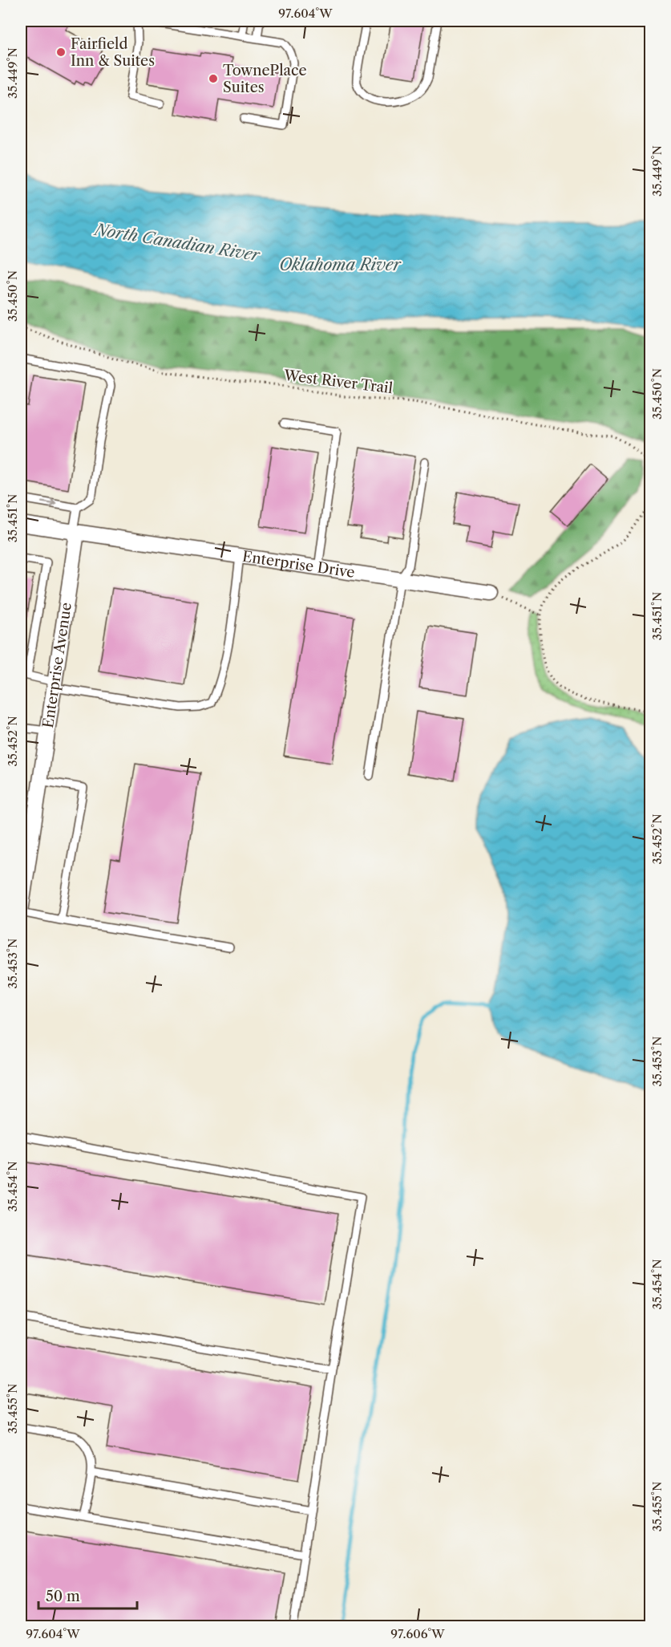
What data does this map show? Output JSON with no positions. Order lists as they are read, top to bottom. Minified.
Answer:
{"streets":{"street":["Enterprise Drive","Enterprise Avenue"],"path":["West River Trail"]},"crossings":[["Enterprise Drive","Enterprise Avenue"]],"water":["North Canadian River","Oklahoma River"],"places":["Fairfield Inn & Suites","TownePlace Suites"],"scale_bar":"50 m","coordinates":["97.604°W","35.449°N","35.450°N","35.451°N","35.452°N","35.453°N","35.454°N","35.455°N","97.606°W"]}
